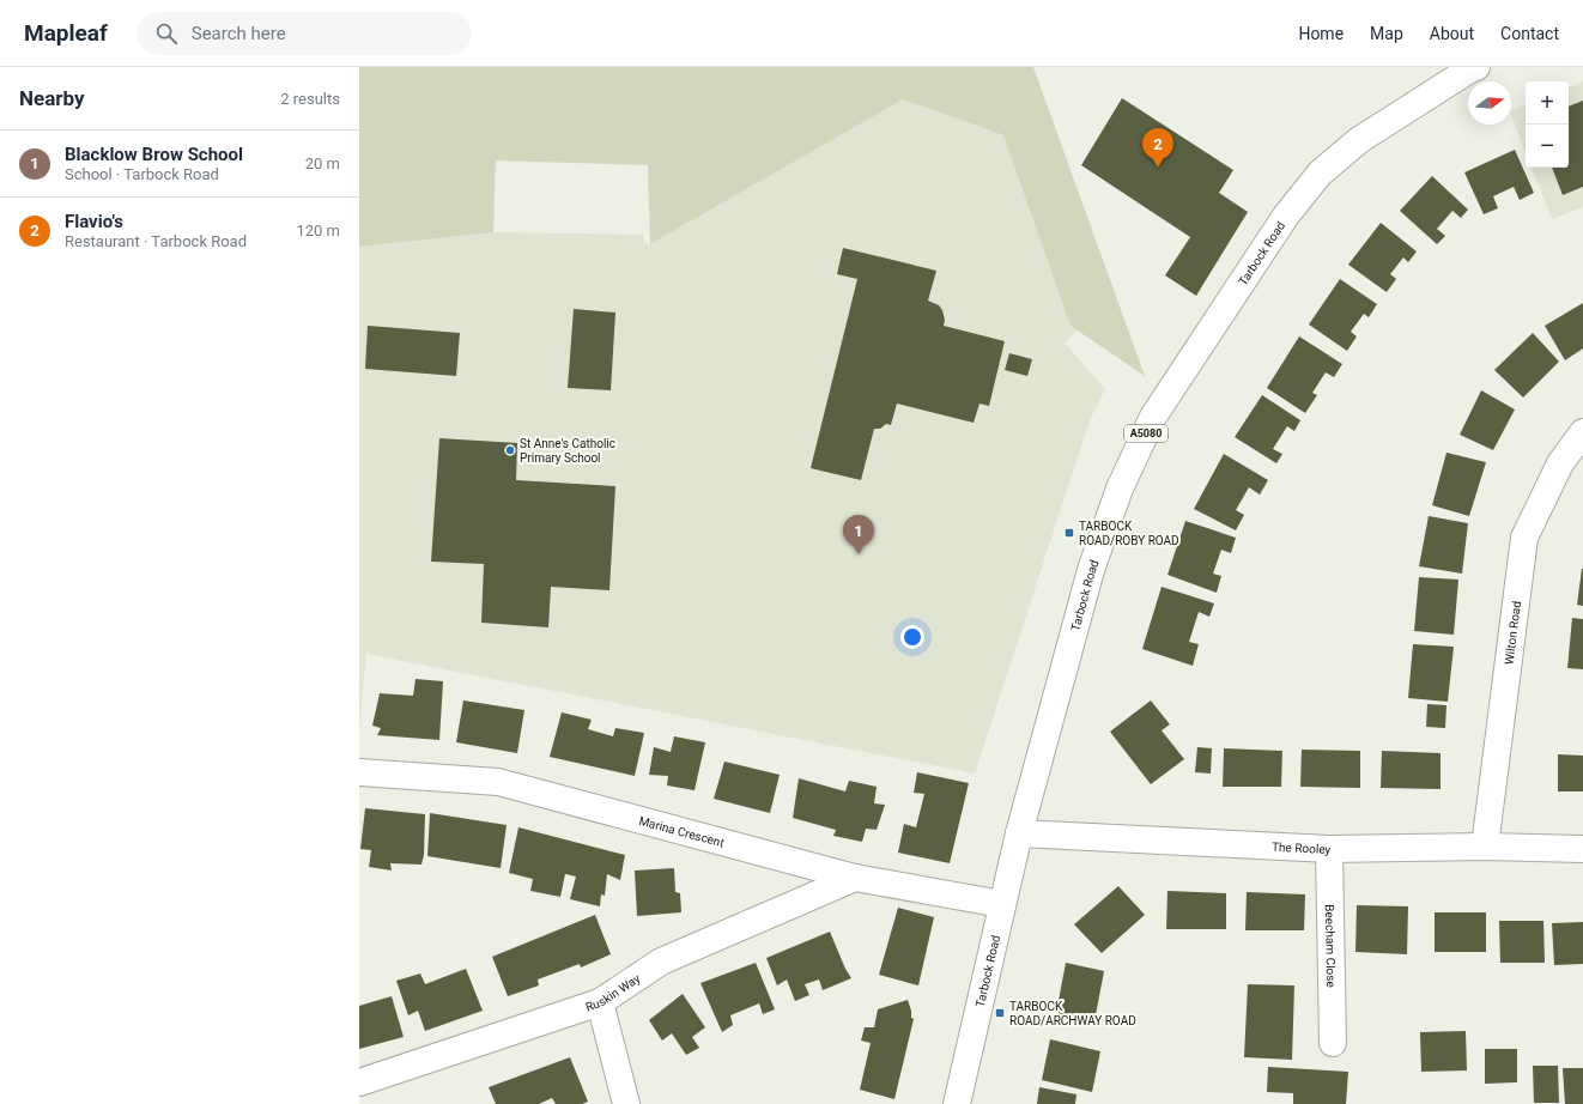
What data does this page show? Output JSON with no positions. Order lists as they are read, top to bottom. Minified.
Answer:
{"streets":{"street":["Tarbock Road","A5080","Wilton Road","Marina Crescent","The Rooley","Beecham Close","Ruskin Way"]},"crossings":[["Tarbock Road","Marina Crescent"],["Tarbock Road","The Rooley"],["Wilton Road","The Rooley"],["Marina Crescent","Ruskin Way"],["The Rooley","Beecham Close"]],"places":{"other":["St Anne's Catholic Primary School"],"transit":["TARBOCK ROAD/ROBY ROAD","TARBOCK ROAD/ARCHWAY ROAD"]},"north":"right","page":{"header":"Mapleaf","search":"Search here","nav":["Home","Map","About","Contact"],"heading":["Nearby","2 results"],"map_buttons":["+","−"],"pins":["2","1"],"list":[{"mark":"1","name":"Blacklow Brow School","note":"School · Tarbock Road","value":"20 m"},{"mark":"2","name":"Flavio's","note":"Restaurant · Tarbock Road","value":"120 m"}]}}
